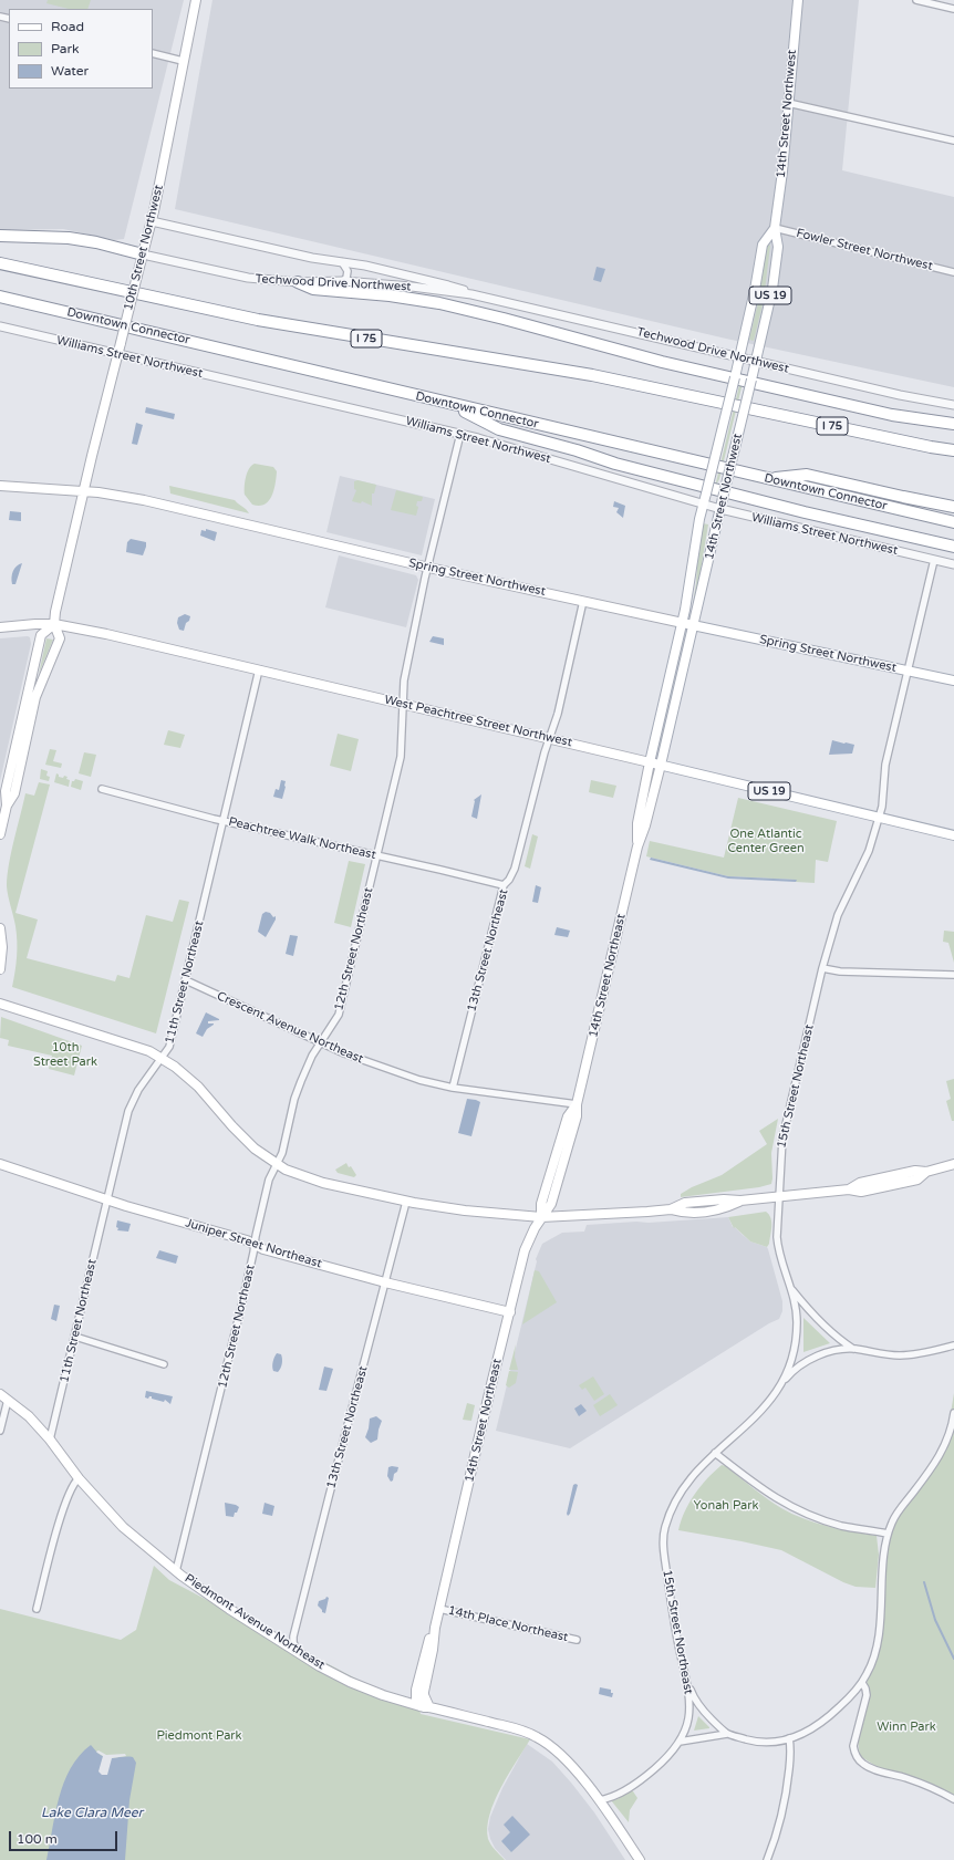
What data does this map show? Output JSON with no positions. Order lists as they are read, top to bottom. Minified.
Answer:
{"streets":{"highway":["Downtown Connector","I 75"],"main road":["14th Street Northwest","10th Street Northwest","US 19","Spring Street Northwest","West Peachtree Street Northwest","14th Street Northeast","Juniper Street Northeast","Piedmont Avenue Northeast"],"street":["Fowler Street Northwest","Techwood Drive Northwest","Williams Street Northwest","Peachtree Walk Northeast","12th Street Northeast","13th Street Northeast","11th Street Northeast","Crescent Avenue Northeast","15th Street Northeast","14th Place Northeast"]},"crossings":[["14th Street Northwest","Fowler Street Northwest"],["14th Street Northwest","Techwood Drive Northwest"],["14th Street Northwest","Williams Street Northwest"],["14th Street Northwest","Spring Street Northwest"],["14th Street Northwest","West Peachtree Street Northwest"],["14th Street Northwest","14th Street Northeast"],["10th Street Northwest","Techwood Drive Northwest"],["10th Street Northwest","Williams Street Northwest"],["10th Street Northwest","Spring Street Northwest"],["10th Street Northwest","West Peachtree Street Northwest"],["Williams Street Northwest","12th Street Northeast"],["Williams Street Northwest","15th Street Northeast"],["Spring Street Northwest","12th Street Northeast"],["Spring Street Northwest","13th Street Northeast"],["Spring Street Northwest","15th Street Northeast"],["West Peachtree Street Northwest","12th Street Northeast"],["West Peachtree Street Northwest","13th Street Northeast"],["West Peachtree Street Northwest","14th Street Northeast"],["West Peachtree Street Northwest","11th Street Northeast"],["West Peachtree Street Northwest","15th Street Northeast"],["Peachtree Walk Northeast","12th Street Northeast"],["Peachtree Walk Northeast","13th Street Northeast"],["Peachtree Walk Northeast","11th Street Northeast"],["12th Street Northeast","Crescent Avenue Northeast"],["12th Street Northeast","Juniper Street Northeast"],["12th Street Northeast","Piedmont Avenue Northeast"],["13th Street Northeast","Crescent Avenue Northeast"],["13th Street Northeast","Juniper Street Northeast"],["13th Street Northeast","Piedmont Avenue Northeast"],["14th Street Northeast","Crescent Avenue Northeast"],["14th Street Northeast","Juniper Street Northeast"],["14th Street Northeast","Piedmont Avenue Northeast"],["14th Street Northeast","14th Place Northeast"],["11th Street Northeast","Crescent Avenue Northeast"],["11th Street Northeast","Juniper Street Northeast"],["11th Street Northeast","Piedmont Avenue Northeast"],["15th Street Northeast","Piedmont Avenue Northeast"]],"water":["Lake Clara Meer"],"parks":["One Atlantic Center Green","10th Street Park","Yonah Park","Winn Park","Piedmont Park"],"legend":["Road","Park","Water"],"scale_bar":"100 m"}
